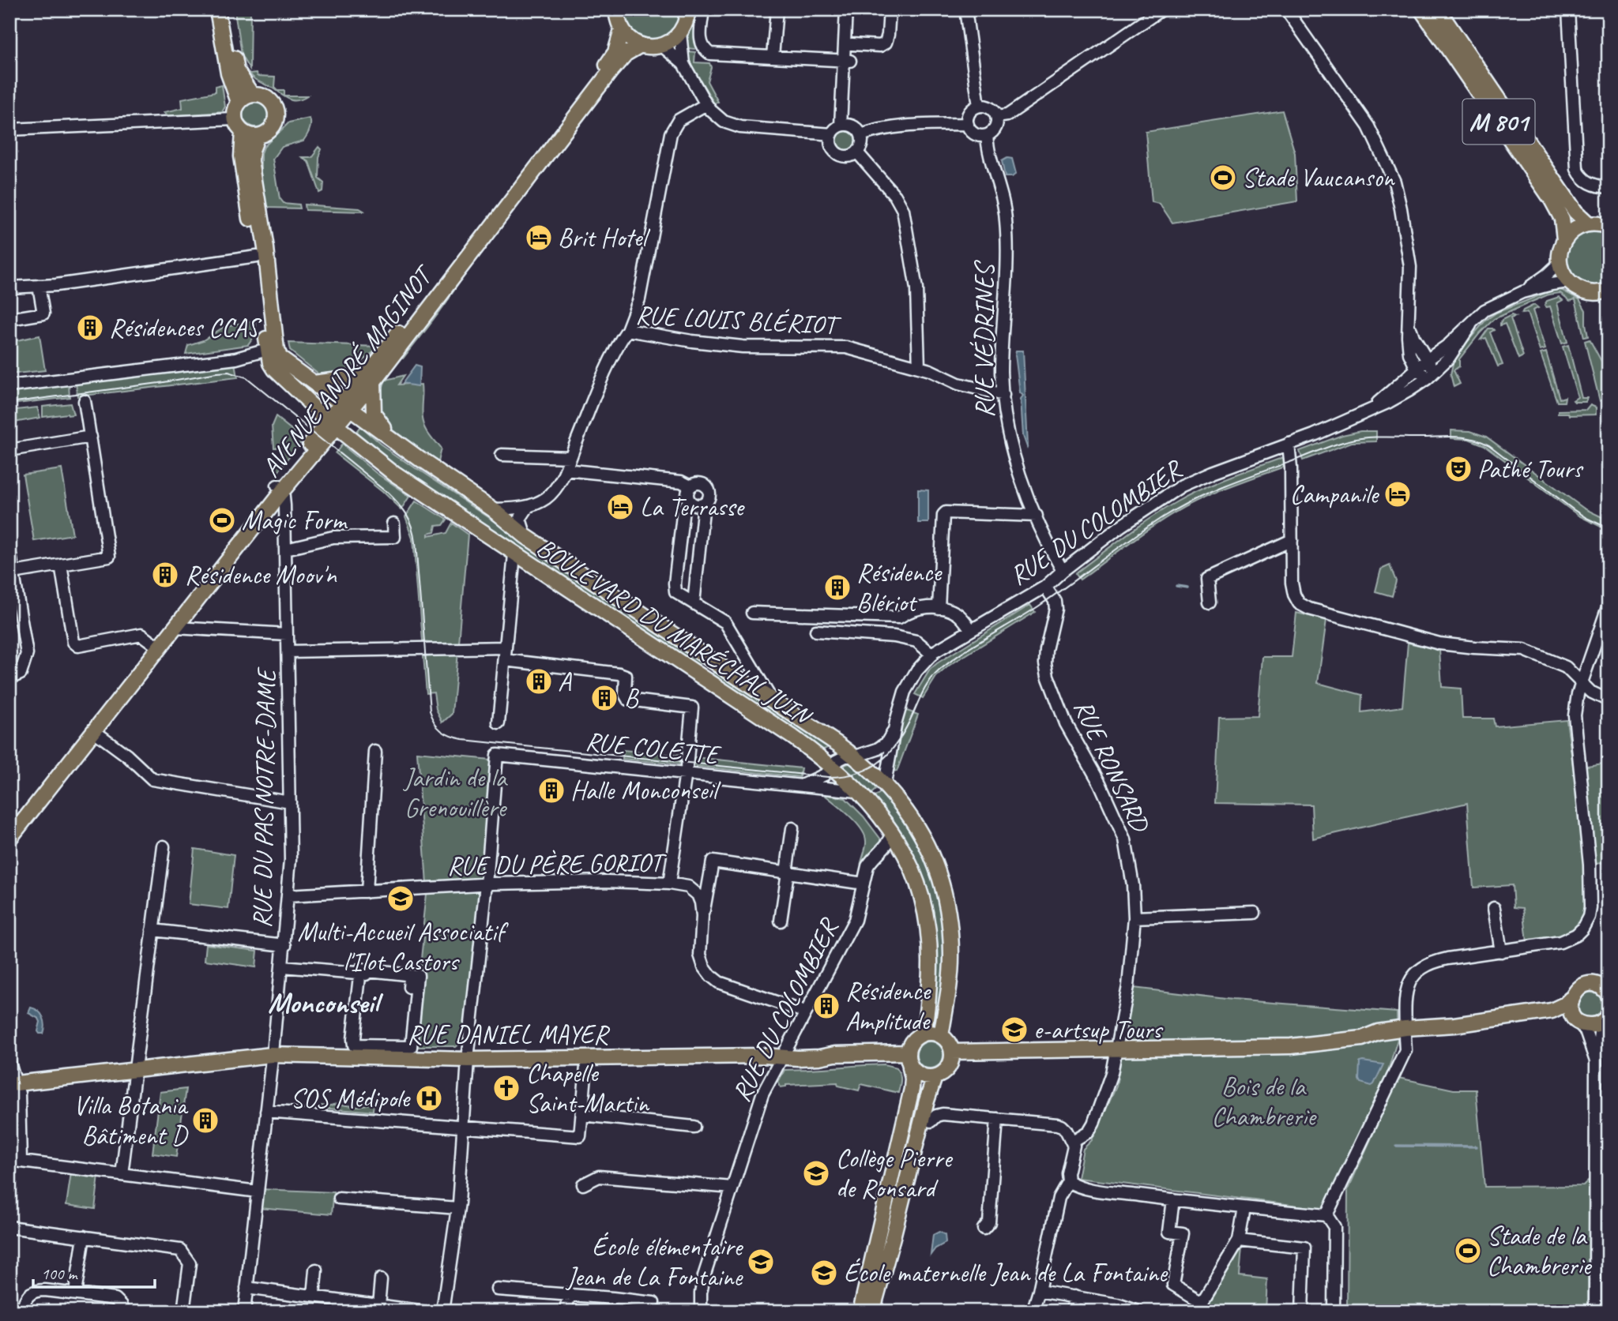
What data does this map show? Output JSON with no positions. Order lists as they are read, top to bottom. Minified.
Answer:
{"streets":{"main road":["M 801","AVENUE ANDRÉ MAGINOT","BOULEVARD DU MARÉCHAL JUIN","RUE DANIEL MAYER"],"street":["RUE LOUIS BLÉRIOT","RUE VÉDRINES","RUE DU COLOMBIER","RUE COLETTE","RUE RONSARD","RUE DU PAS NOTRE-DAME","RUE DU PÈRE GORIOT"]},"crossings":[["M 801","RUE DU COLOMBIER"],["RUE LOUIS BLÉRIOT","RUE VÉDRINES"],["RUE LOUIS BLÉRIOT","BOULEVARD DU MARÉCHAL JUIN"],["RUE VÉDRINES","RUE DU COLOMBIER"],["AVENUE ANDRÉ MAGINOT","BOULEVARD DU MARÉCHAL JUIN"],["AVENUE ANDRÉ MAGINOT","RUE DU PAS NOTRE-DAME"],["RUE DU COLOMBIER","BOULEVARD DU MARÉCHAL JUIN"],["RUE DU COLOMBIER","RUE RONSARD"],["RUE DU COLOMBIER","RUE DU PÈRE GORIOT"],["RUE DU COLOMBIER","RUE DANIEL MAYER"],["BOULEVARD DU MARÉCHAL JUIN","RUE COLETTE"],["BOULEVARD DU MARÉCHAL JUIN","RUE DANIEL MAYER"],["RUE COLETTE","RUE DU PÈRE GORIOT"],["RUE DU PAS NOTRE-DAME","RUE DU PÈRE GORIOT"],["RUE DU PAS NOTRE-DAME","RUE DANIEL MAYER"]],"districts":["Monconseil"],"parks":["Jardin de la Grenouillère","Bois de la Chambrerie"],"places":{"sports":["Stade Vaucanson","Magic Form","Stade de la Chambrerie"],"hotel":["Brit Hotel","Campanile","La Terrasse"],"building":["Résidences CCAS","Résidence Moov'n","Résidence Blériot","A","B","Halle Monconseil","Résidence Amplitude","Villa Botania Bâtiment D"],"theatre":["Pathé Tours"],"school or university":["Multi-Accueil Associatif l'Ilot Castors","e-artsup Tours","Collège Pierre de Ronsard","École élémentaire Jean de La Fontaine","École maternelle Jean de La Fontaine"],"church":["Chapelle Saint-Martin"],"hospital":["SOS Médipole"]},"scale_bar":"100 m"}
